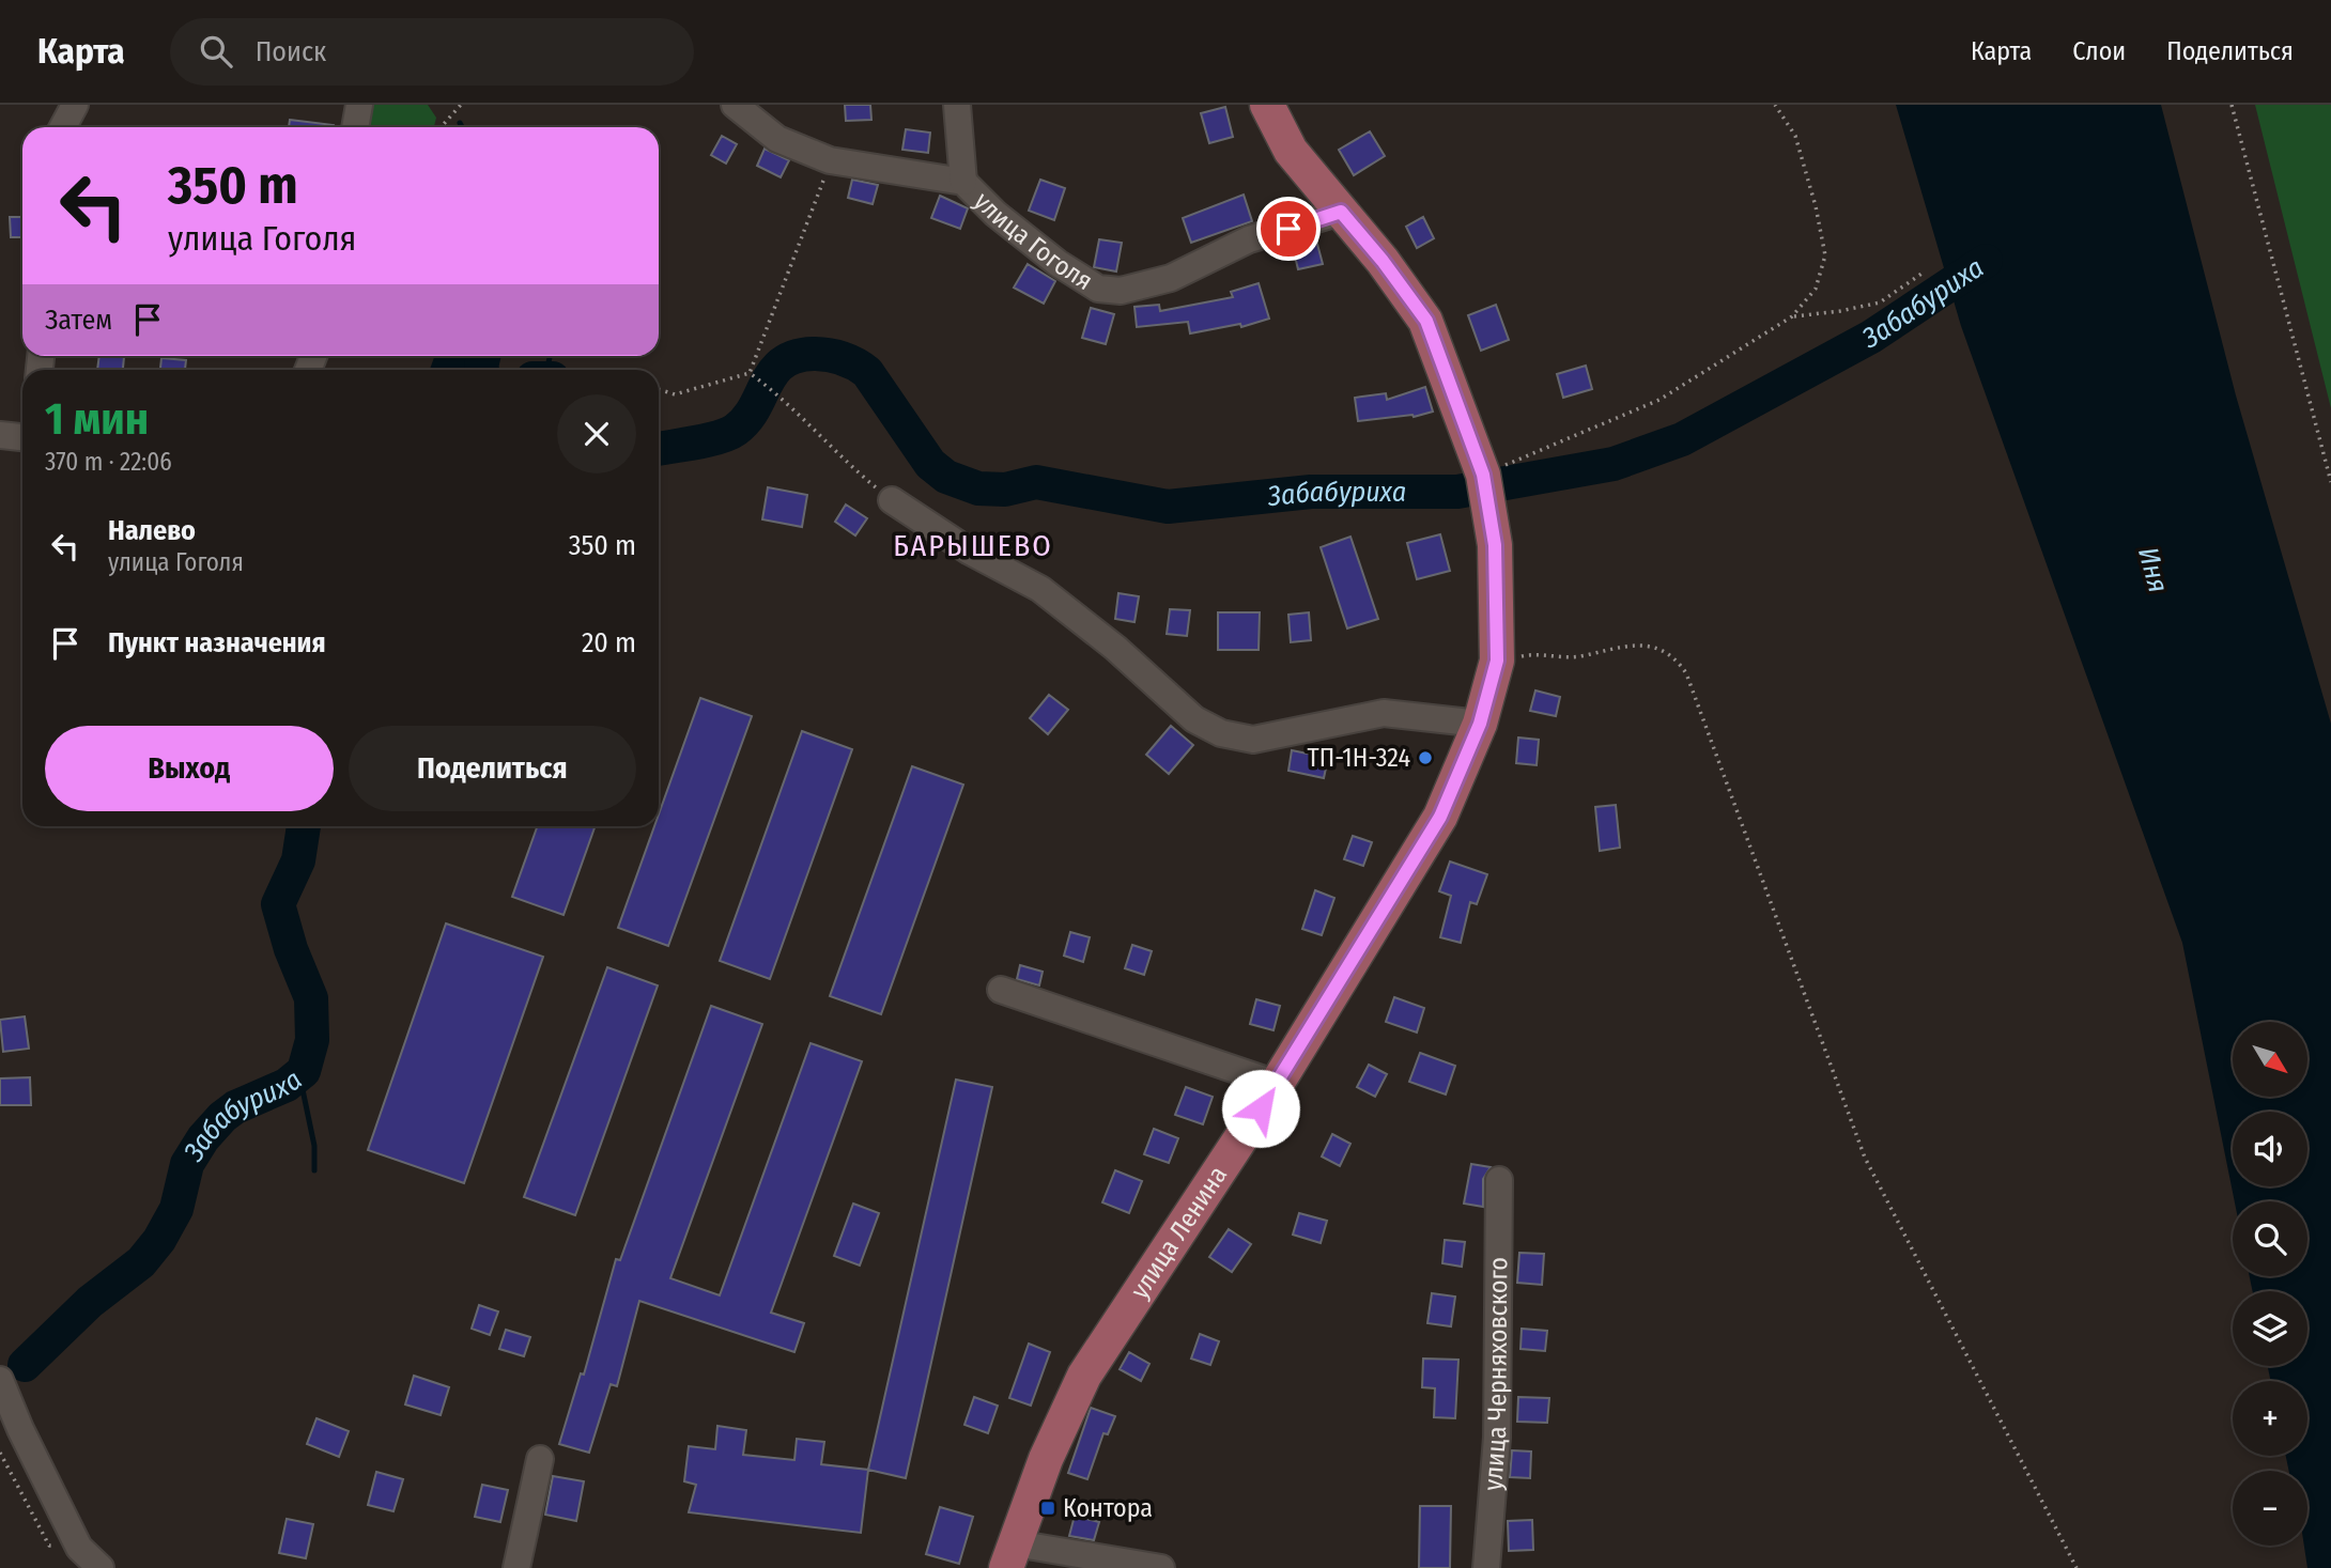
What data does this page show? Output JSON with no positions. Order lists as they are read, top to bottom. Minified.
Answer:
{"streets":{"main road":["улица Ленина"],"street":["улица Гоголя","улица Черняховского"]},"crossings":[["улица Гоголя","улица Ленина"]],"districts":["БАРЫШЕВО"],"water":["Забабуриха","Иня"],"places":{"other":["ТП-1Н-324"],"transit":["Контора"]},"north":"bottom right","page":{"header":"Карта","search":"Поиск","nav":["Карта","Слои","Поделиться"],"turn":["350 m","улица Гоголя"],"then":"Затем","heading":["1 мин","370 m · 22:06"],"list":[{"name":"Налево","note":"улица Гоголя","value":"350 m"},{"name":"Пункт назначения","value":"20 m"}],"buttons":["Выход","Поделиться"],"map_buttons":["+","−"]}}
